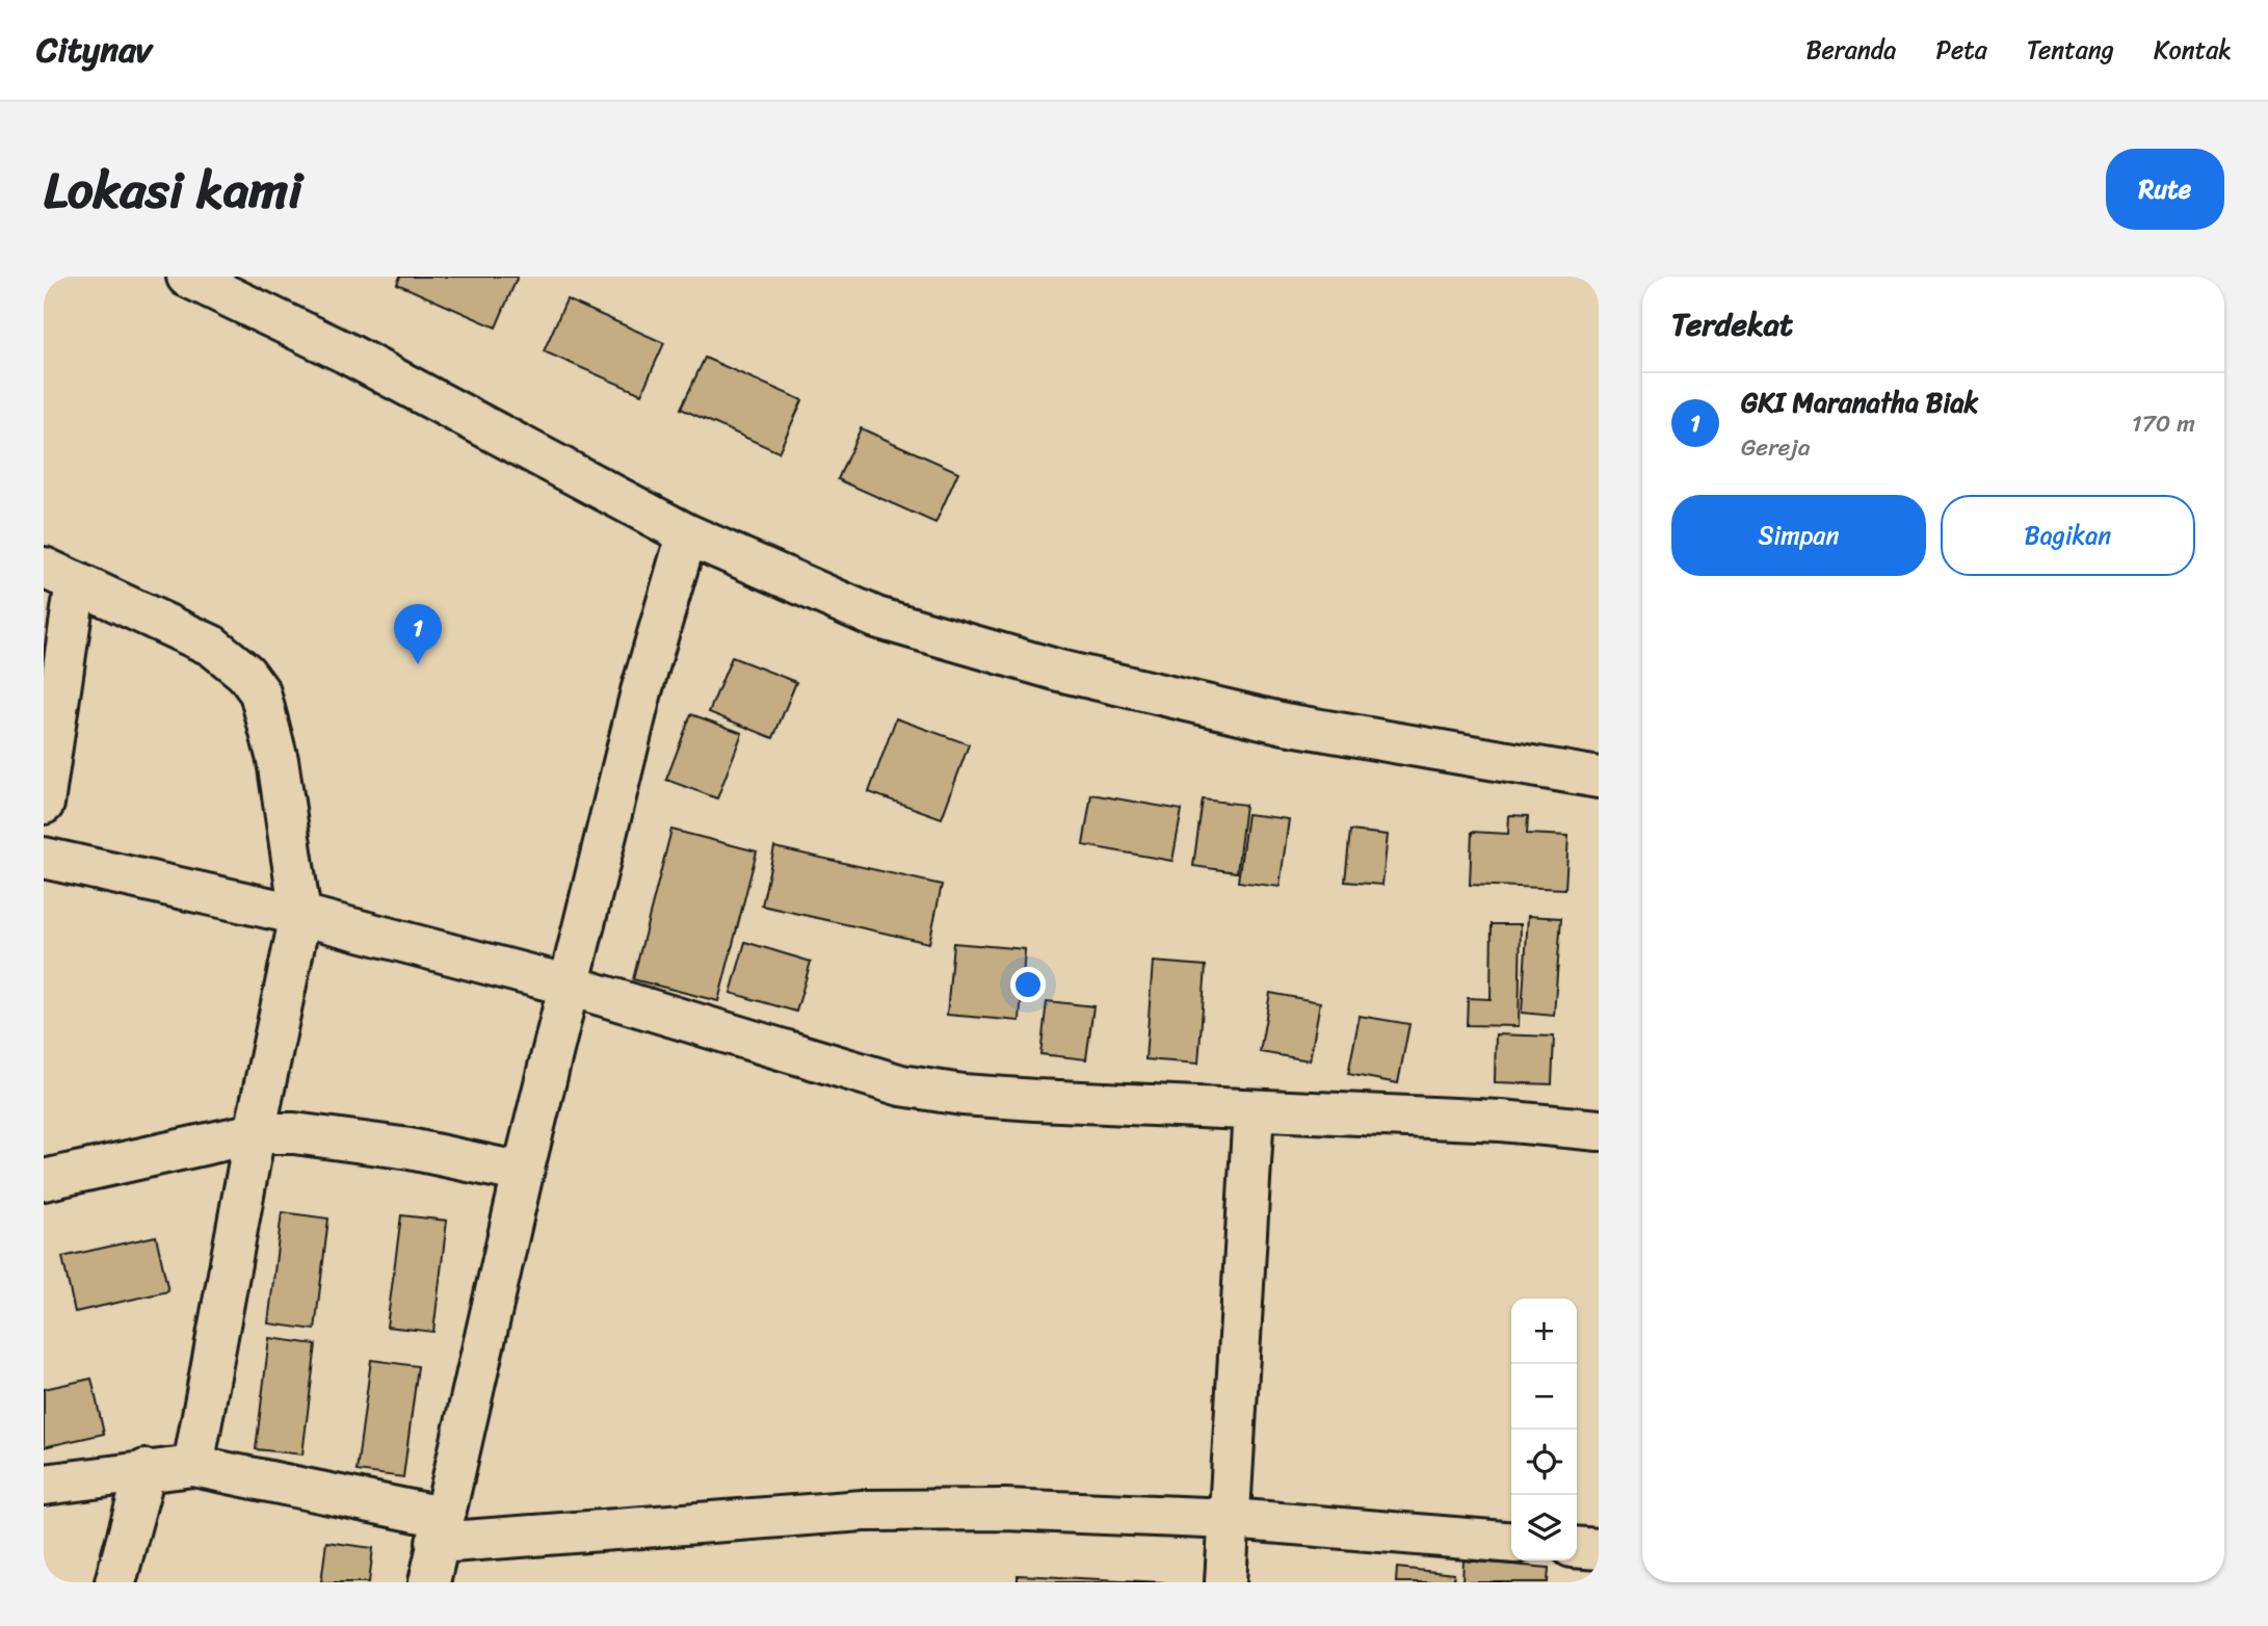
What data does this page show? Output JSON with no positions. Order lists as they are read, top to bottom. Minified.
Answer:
{"page":{"header":"Citynav","nav":["Beranda","Peta","Tentang","Kontak"],"title":"Lokasi kami","buttons":["Rute",["Simpan","Bagikan"]],"heading":"Terdekat","list":[{"mark":"1","name":"GKI Maranatha Biak","note":"Gereja","value":"170 m"}],"pins":"1","map_buttons":["+","−"]}}
